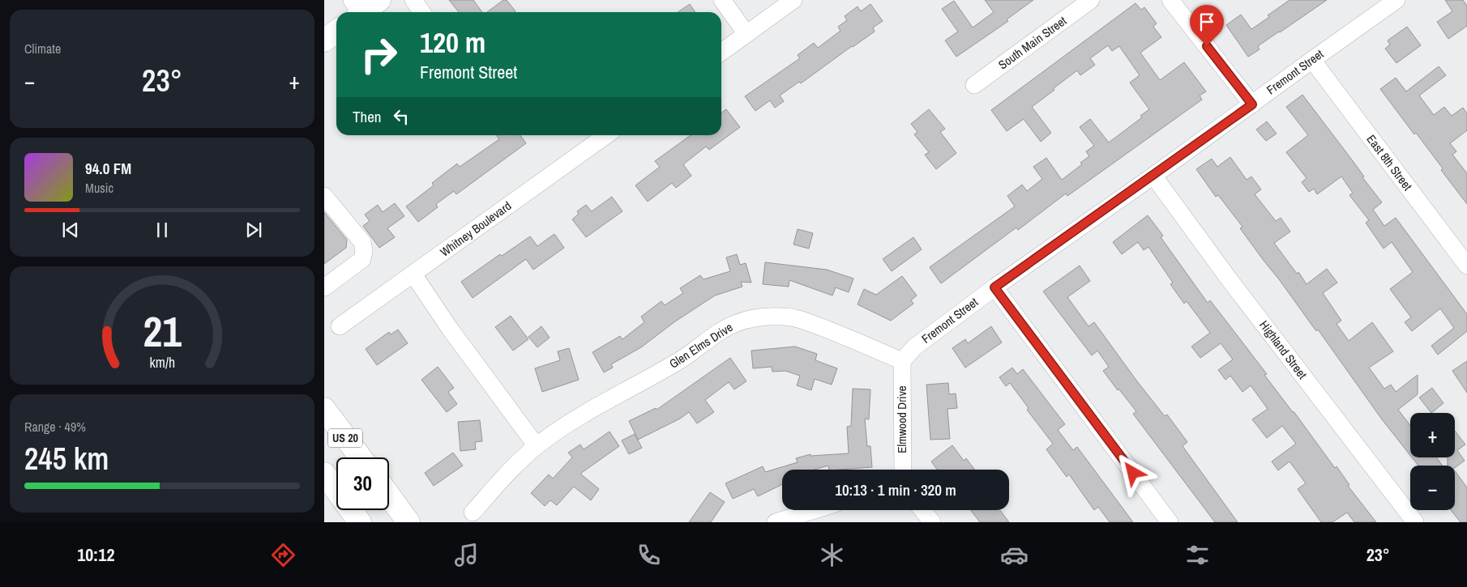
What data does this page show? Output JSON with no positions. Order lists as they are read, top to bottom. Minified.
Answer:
{"streets":{"main road":["US 20"],"street":["South Main Street","Fremont Street","East 8th Street","Whitney Boulevard","Glen Elms Drive","Highland Street","Elmwood Drive"]},"crossings":[["Fremont Street","East 8th Street"],["Fremont Street","Glen Elms Drive"],["Fremont Street","Highland Street"],["Fremont Street","Elmwood Drive"],["Glen Elms Drive","Elmwood Drive"]],"page":{"tile":["Climate",["Range · 49%","245 km"]],"turn":["120 m","Fremont Street"],"heat":["−","23°","+"],"then":"Then","song":["94.0 FM","Music"],"map_buttons":["+","−"],"limit":"30","trip":"10:13 · 1 min · 320 m","tabs":["10:12","23°"],"gauge":["21","km/h"]}}
